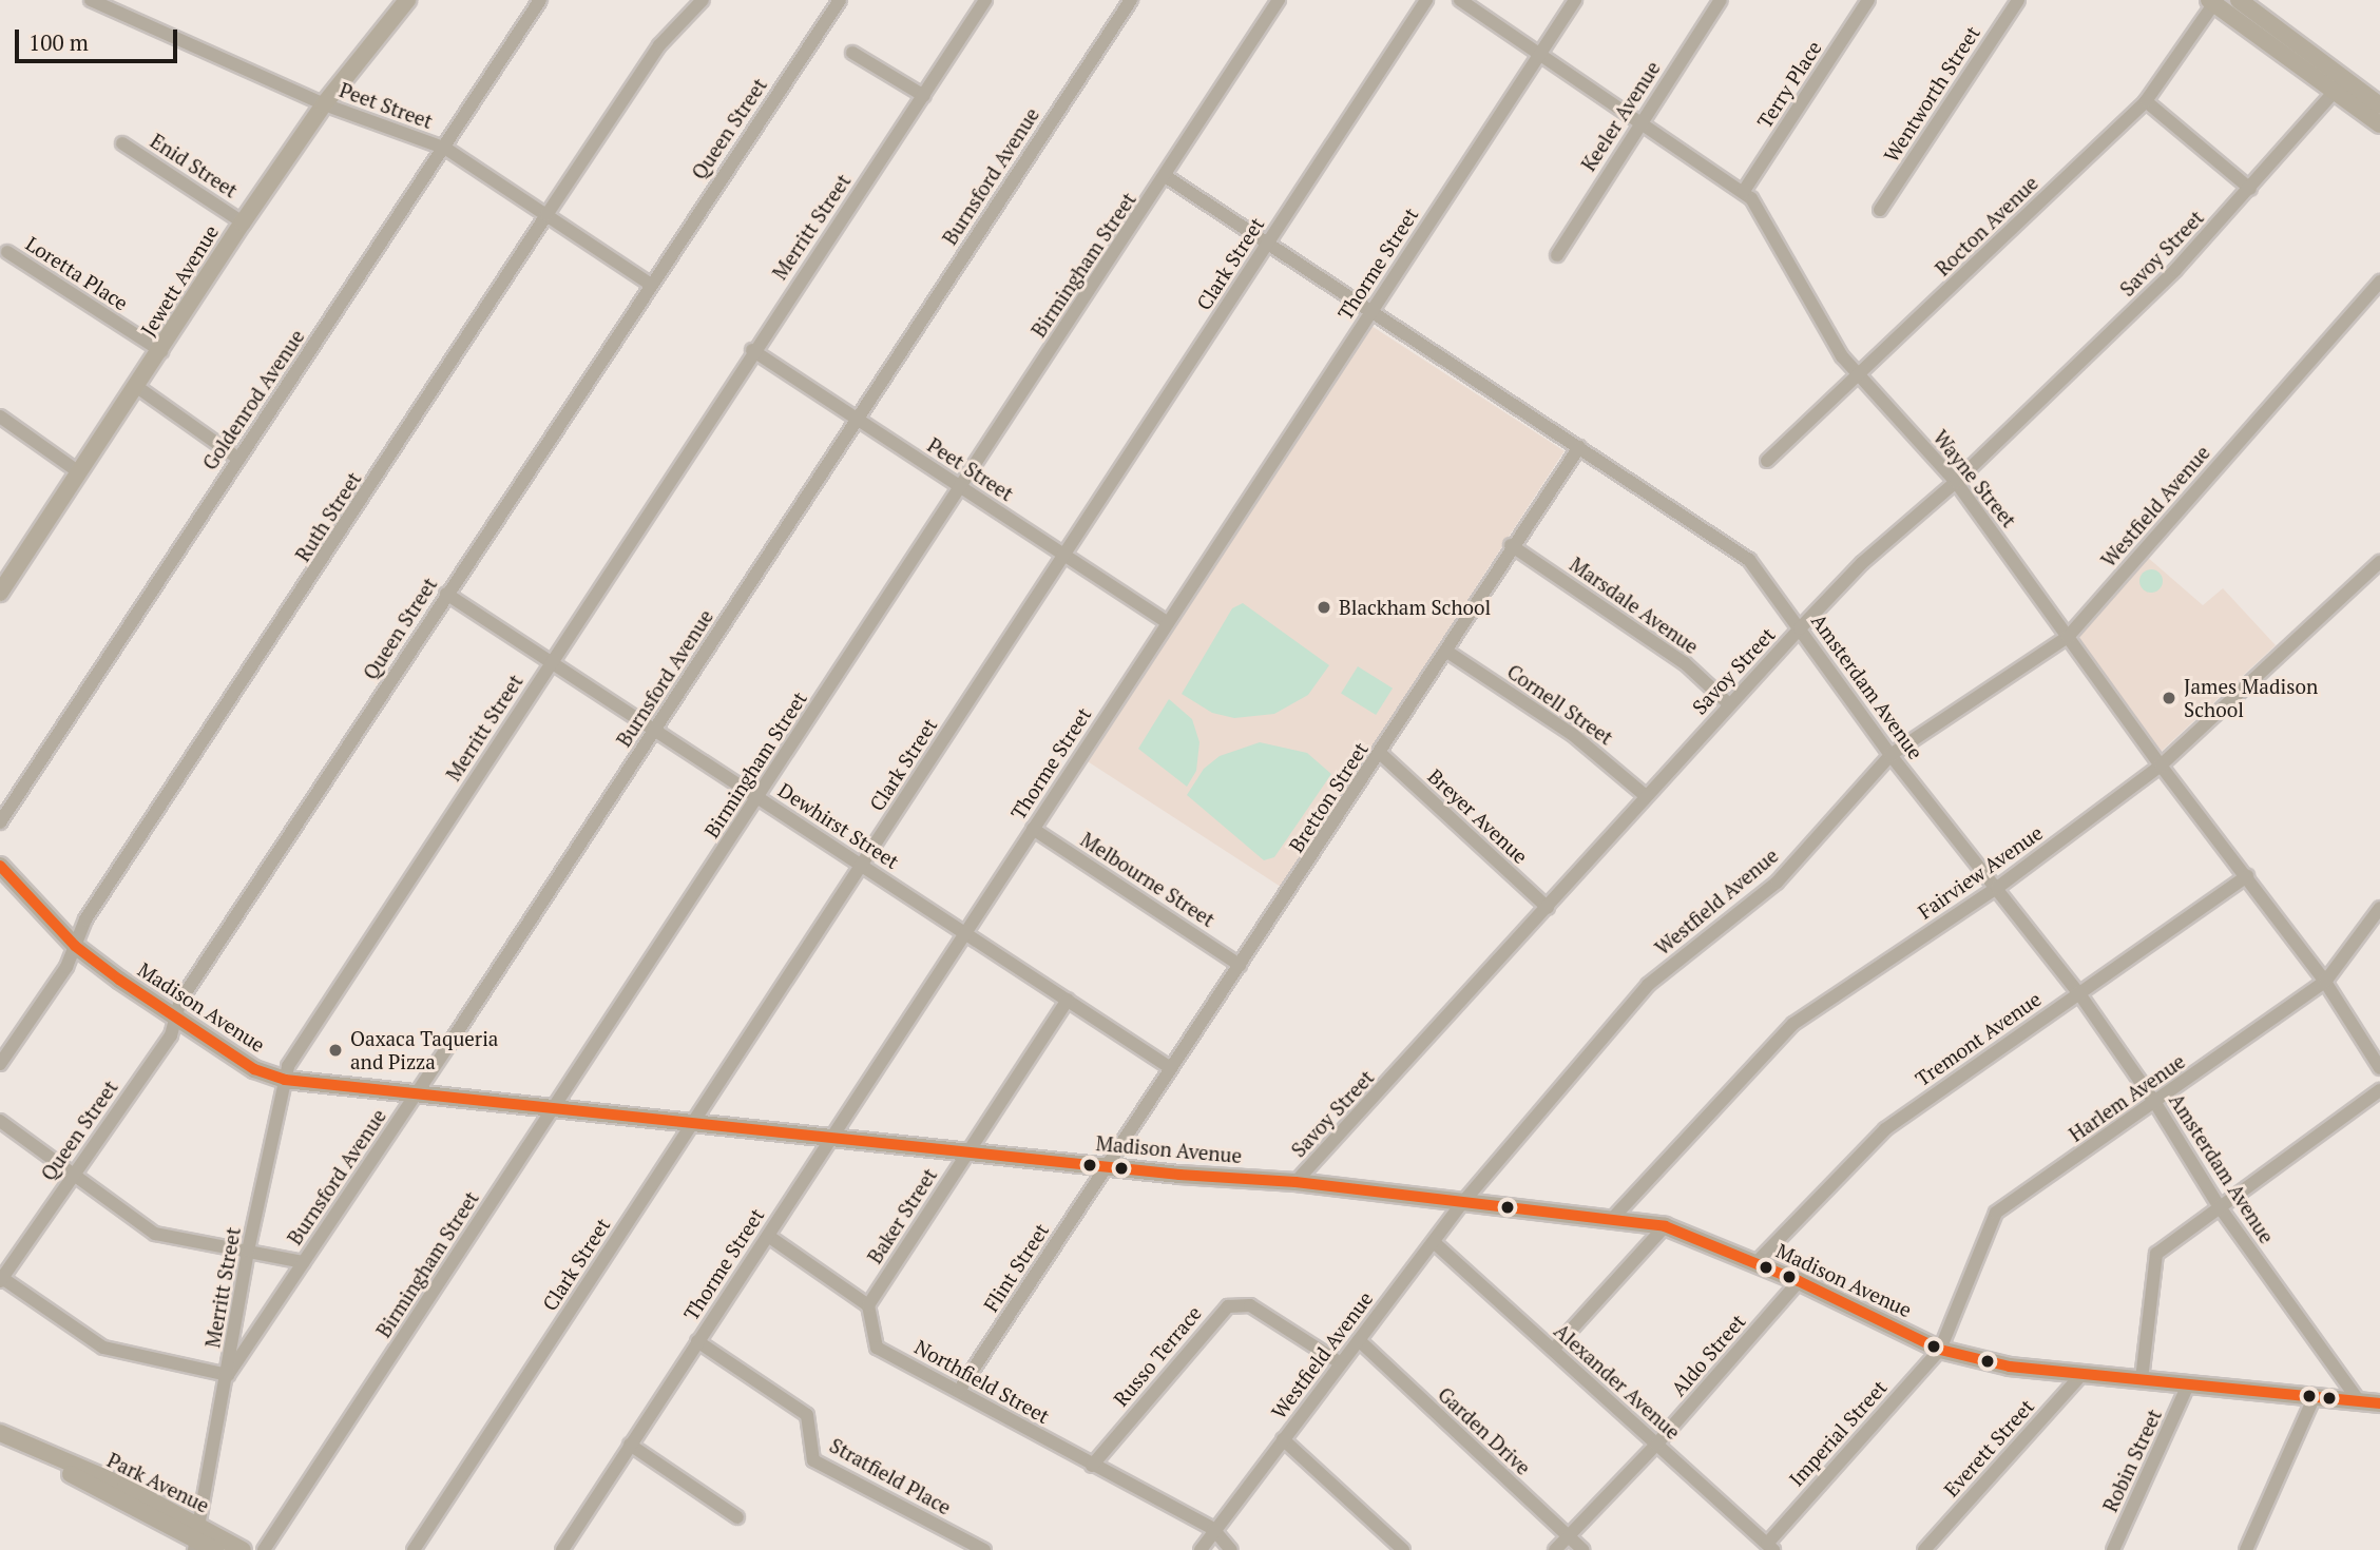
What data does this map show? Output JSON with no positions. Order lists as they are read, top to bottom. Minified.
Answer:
{"streets":{"main road":["Jewett Avenue","Madison Avenue","Park Avenue"],"street":["Terry Place","Wentworth Street","Peet Street","Keeler Avenue","Queen Street","Enid Street","Burnsford Avenue","Rocton Avenue","Merritt Street","Savoy Street","Clark Street","Thorme Street","Birmingham Street","Loretta Place","Goldenrod Avenue","Wayne Street","Westfield Avenue","Ruth Street","Marsdale Avenue","Amsterdam Avenue","Cornell Street","Bretton Street","Breyer Avenue","Dewhirst Street","Fairview Avenue","Melbourne Street","Tremont Avenue","Harlem Avenue","Baker Street","Flint Street","Aldo Street","Russo Terrace","Northfield Street","Alexander Avenue","Garden Drive","Imperial Street","Everett Street","Robin Street","Stratfield Place"]},"crossings":[["Terry Place","Wayne Street"],["Peet Street","Queen Street"],["Peet Street","Burnsford Avenue"],["Peet Street","Merritt Street"],["Peet Street","Clark Street"],["Peet Street","Thorme Street"],["Peet Street","Birmingham Street"],["Peet Street","Jewett Avenue"],["Peet Street","Goldenrod Avenue"],["Peet Street","Ruth Street"],["Keeler Avenue","Wayne Street"],["Queen Street","Dewhirst Street"],["Queen Street","Madison Avenue"],["Enid Street","Jewett Avenue"],["Burnsford Avenue","Merritt Street"],["Burnsford Avenue","Dewhirst Street"],["Burnsford Avenue","Madison Avenue"],["Rocton Avenue","Wayne Street"],["Merritt Street","Dewhirst Street"],["Merritt Street","Madison Avenue"],["Merritt Street","Park Avenue"],["Savoy Street","Wayne Street"],["Savoy Street","Marsdale Avenue"],["Savoy Street","Amsterdam Avenue"],["Savoy Street","Cornell Street"],["Savoy Street","Breyer Avenue"],["Savoy Street","Madison Avenue"],["Clark Street","Amsterdam Avenue"],["Clark Street","Dewhirst Street"],["Clark Street","Madison Avenue"],["Thorme Street","Wayne Street"],["Thorme Street","Amsterdam Avenue"],["Thorme Street","Dewhirst Street"],["Thorme Street","Melbourne Street"],["Thorme Street","Madison Avenue"],["Thorme Street","Stratfield Place"],["Birmingham Street","Amsterdam Avenue"],["Birmingham Street","Dewhirst Street"],["Birmingham Street","Madison Avenue"],["Loretta Place","Jewett Avenue"],["Wayne Street","Westfield Avenue"],["Wayne Street","Fairview Avenue"],["Wayne Street","Tremont Avenue"],["Wayne Street","Harlem Avenue"],["Westfield Avenue","Amsterdam Avenue"],["Westfield Avenue","Madison Avenue"],["Westfield Avenue","Russo Terrace"],["Westfield Avenue","Northfield Street"],["Westfield Avenue","Alexander Avenue"],["Westfield Avenue","Garden Drive"],["Ruth Street","Madison Avenue"],["Marsdale Avenue","Bretton Street"],["Amsterdam Avenue","Bretton Street"],["Amsterdam Avenue","Fairview Avenue"],["Amsterdam Avenue","Madison Avenue"],["Amsterdam Avenue","Tremont Avenue"],["Amsterdam Avenue","Harlem Avenue"],["Cornell Street","Bretton Street"],["Bretton Street","Breyer Avenue"],["Bretton Street","Dewhirst Street"],["Bretton Street","Melbourne Street"],["Bretton Street","Madison Avenue"],["Bretton Street","Flint Street"],["Dewhirst Street","Baker Street"],["Fairview Avenue","Madison Avenue"],["Madison Avenue","Tremont Avenue"],["Madison Avenue","Harlem Avenue"],["Madison Avenue","Baker Street"],["Madison Avenue","Flint Street"],["Madison Avenue","Aldo Street"],["Madison Avenue","Imperial Street"],["Madison Avenue","Everett Street"],["Madison Avenue","Robin Street"],["Harlem Avenue","Imperial Street"],["Baker Street","Northfield Street"],["Flint Street","Northfield Street"],["Aldo Street","Alexander Avenue"],["Aldo Street","Garden Drive"],["Russo Terrace","Northfield Street"],["Alexander Avenue","Imperial Street"]],"places":["Blackham School","James Madison School","Oaxaca Taqueria and Pizza"],"scale_bar":"100 m"}
